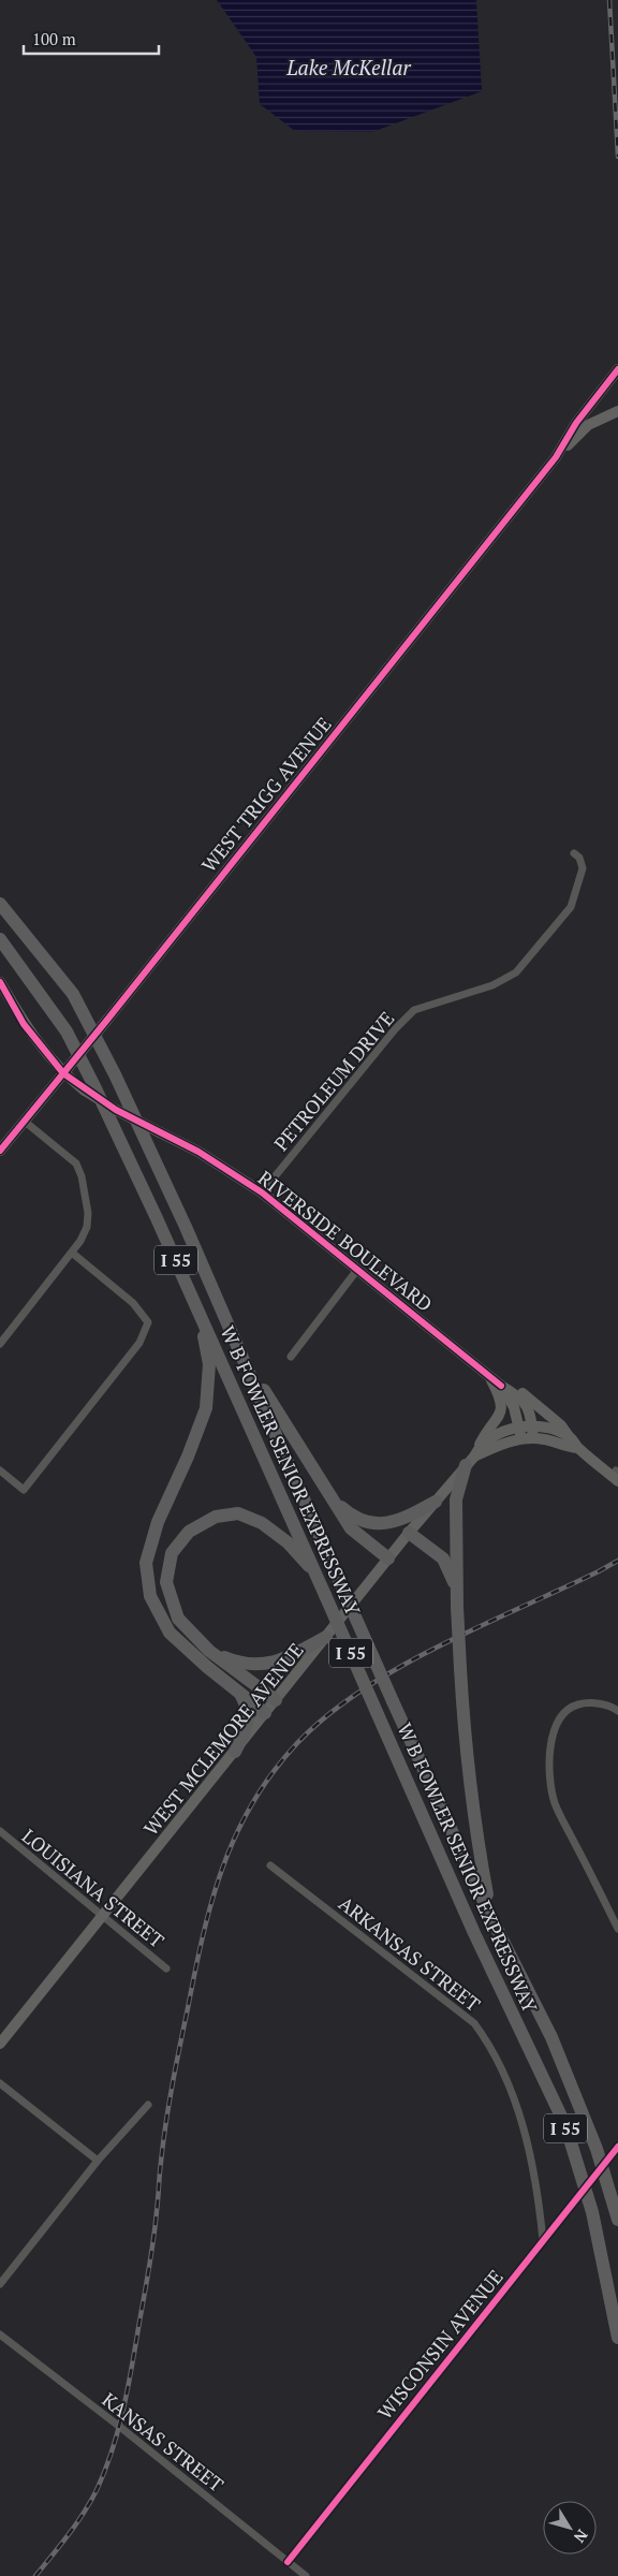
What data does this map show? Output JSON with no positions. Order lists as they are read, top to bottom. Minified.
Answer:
{"streets":{"highway":["I 55","W B FOWLER SENIOR EXPRESSWAY"],"street":["WEST TRIGG AVENUE","PETROLEUM DRIVE","RIVERSIDE BOULEVARD","WEST MCLEMORE AVENUE","LOUISIANA STREET","ARKANSAS STREET","WISCONSIN AVENUE","KANSAS STREET"]},"crossings":[["WEST TRIGG AVENUE","RIVERSIDE BOULEVARD"],["PETROLEUM DRIVE","RIVERSIDE BOULEVARD"],["RIVERSIDE BOULEVARD","WEST MCLEMORE AVENUE"],["WEST MCLEMORE AVENUE","LOUISIANA STREET"],["ARKANSAS STREET","WISCONSIN AVENUE"],["WISCONSIN AVENUE","KANSAS STREET"]],"water":["Lake McKellar"],"scale_bar":"100 m","north":"bottom right"}
